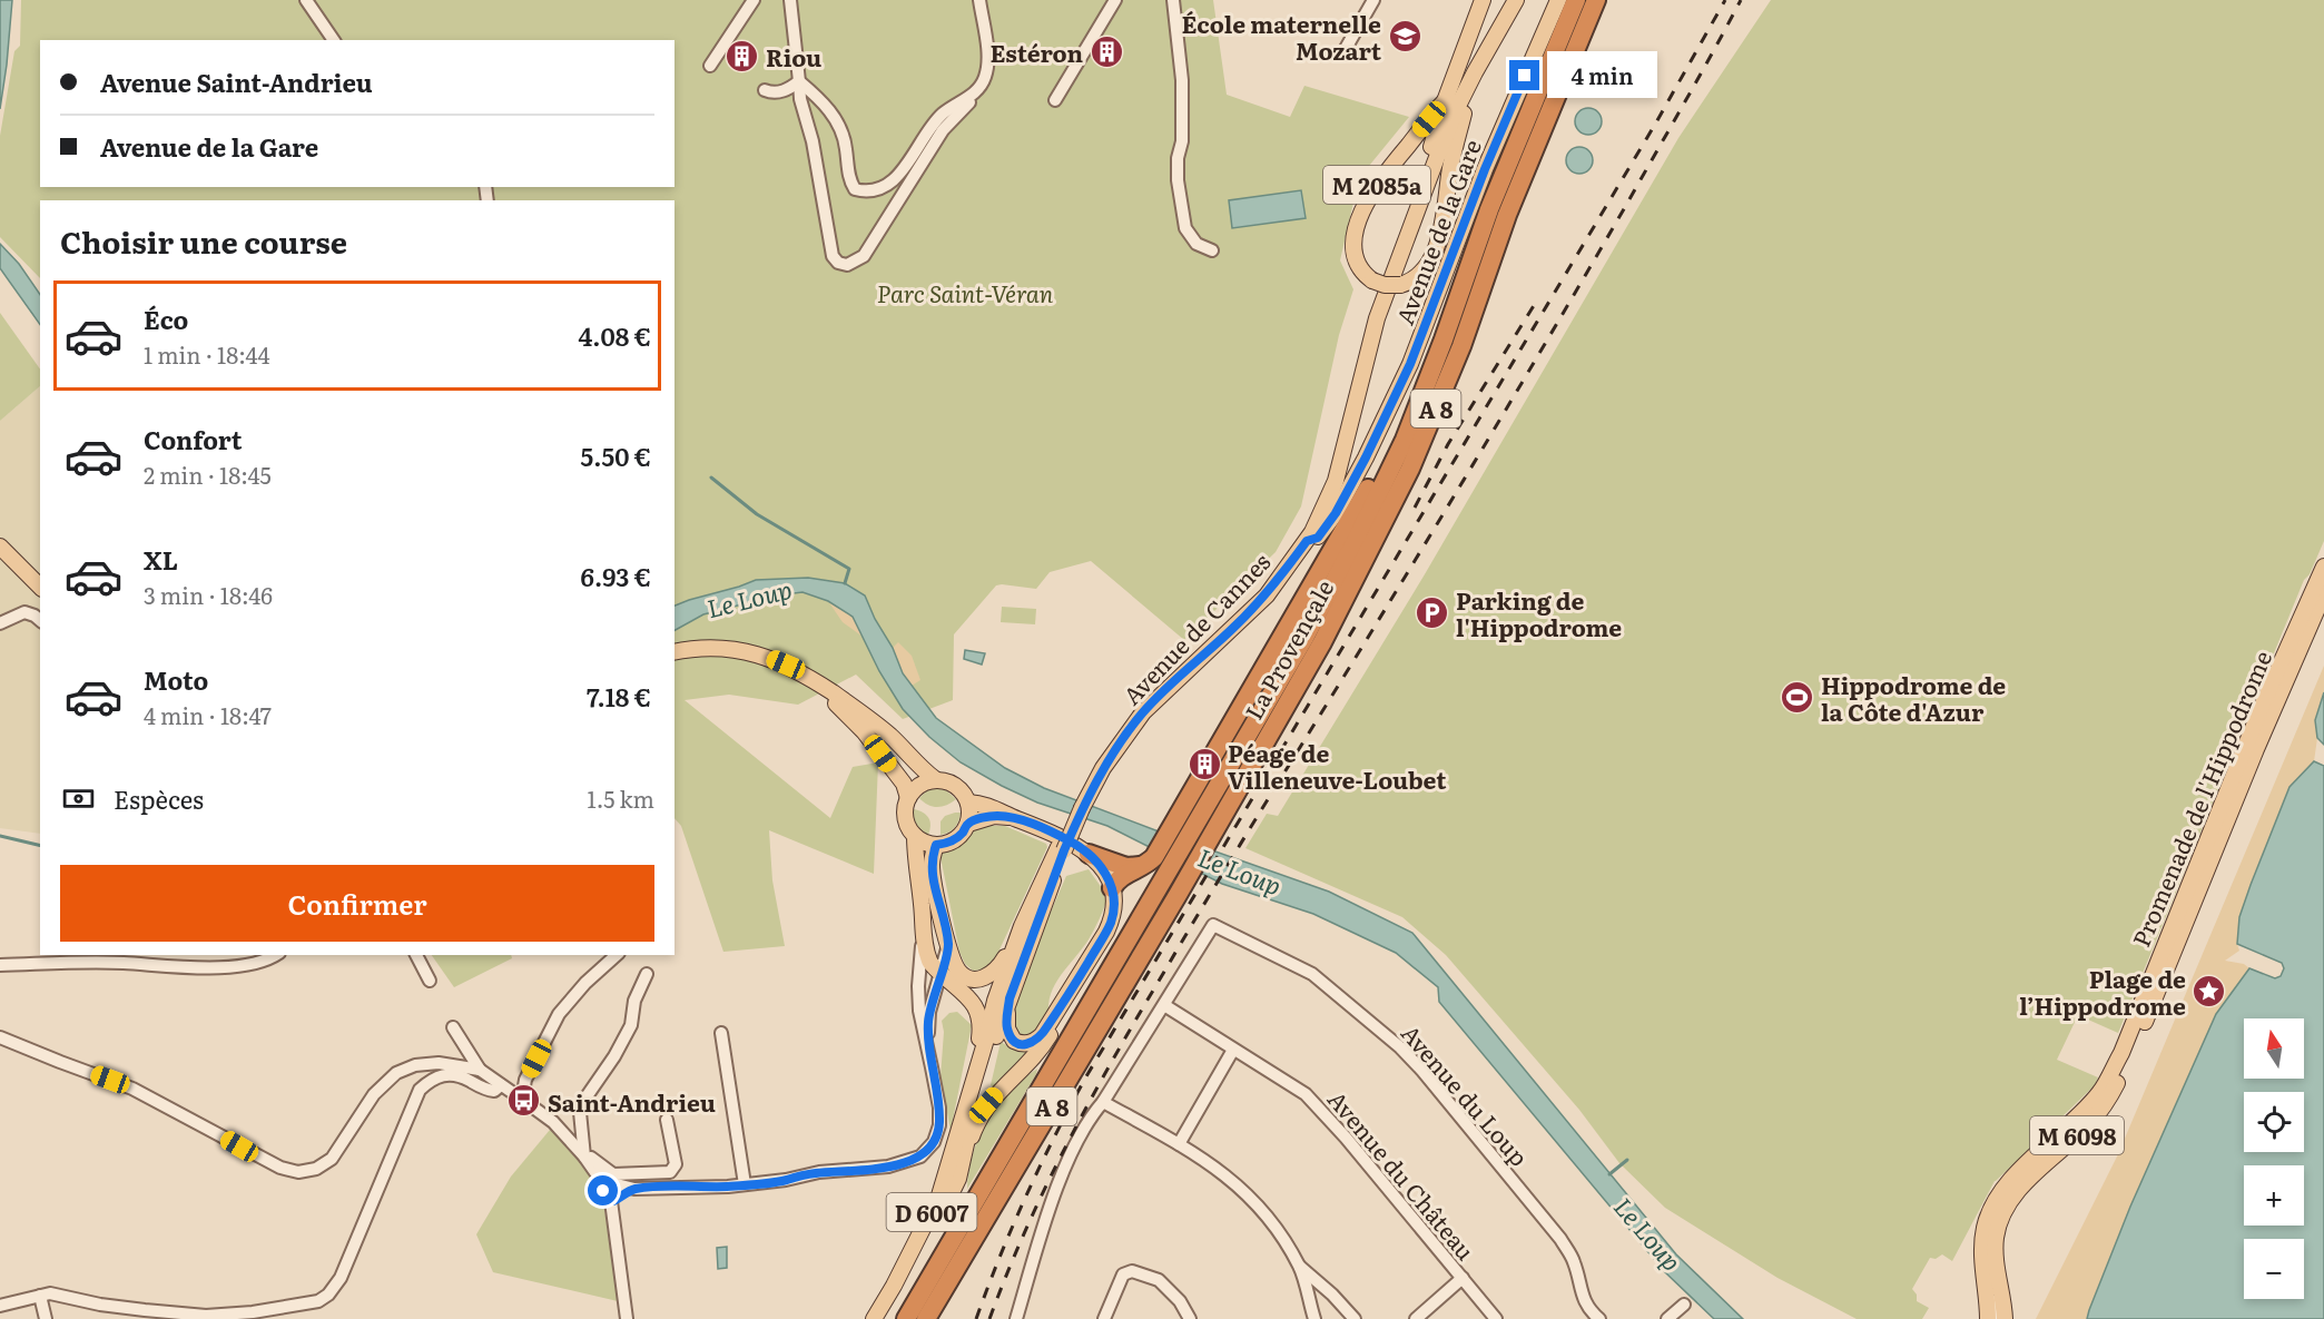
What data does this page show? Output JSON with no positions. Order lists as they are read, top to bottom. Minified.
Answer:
{"streets":{"highway":["A 8","La Provençale"],"main road":["M 2085a","Avenue de la Gare","Avenue de Cannes","Promenade de l'Hippodrome","M 6098","D 6007"],"street":["Avenue du Loup","Avenue du Château"]},"crossings":[["M 2085a","Avenue de la Gare"],["M 2085a","Avenue de Cannes"],["Avenue de la Gare","Avenue de Cannes"],["Avenue de Cannes","D 6007"],["Avenue du Loup","Avenue du Château"]],"water":["Le Loup"],"parks":["Parc Saint-Véran"],"places":{"school or university":["École maternelle Mozart"],"building":["Estéron","Riou","Péage de Villeneuve-Loubet"],"parking":["Parking de l'Hippodrome"],"sports":["Hippodrome de la Côte d'Azur"],"place":["Plage de l’Hippodrome"],"bus stop":["Saint-Andrieu"]},"north":"top","page":{"banner":["Avenue Saint-Andrieu","Avenue de la Gare"],"bubble":"4 min","heading":"Choisir une course","list":[{"name":"Éco","note":"1 min · 18:44","value":"4.08 €"},{"name":"Confort","note":"2 min · 18:45","value":"5.50 €"},{"name":"XL","note":"3 min · 18:46","value":"6.93 €"},{"name":"Moto","note":"4 min · 18:47","value":"7.18 €"}],"pay":["Espèces","1.5 km"],"buttons":"Confirmer","map_buttons":["+","−"]}}
